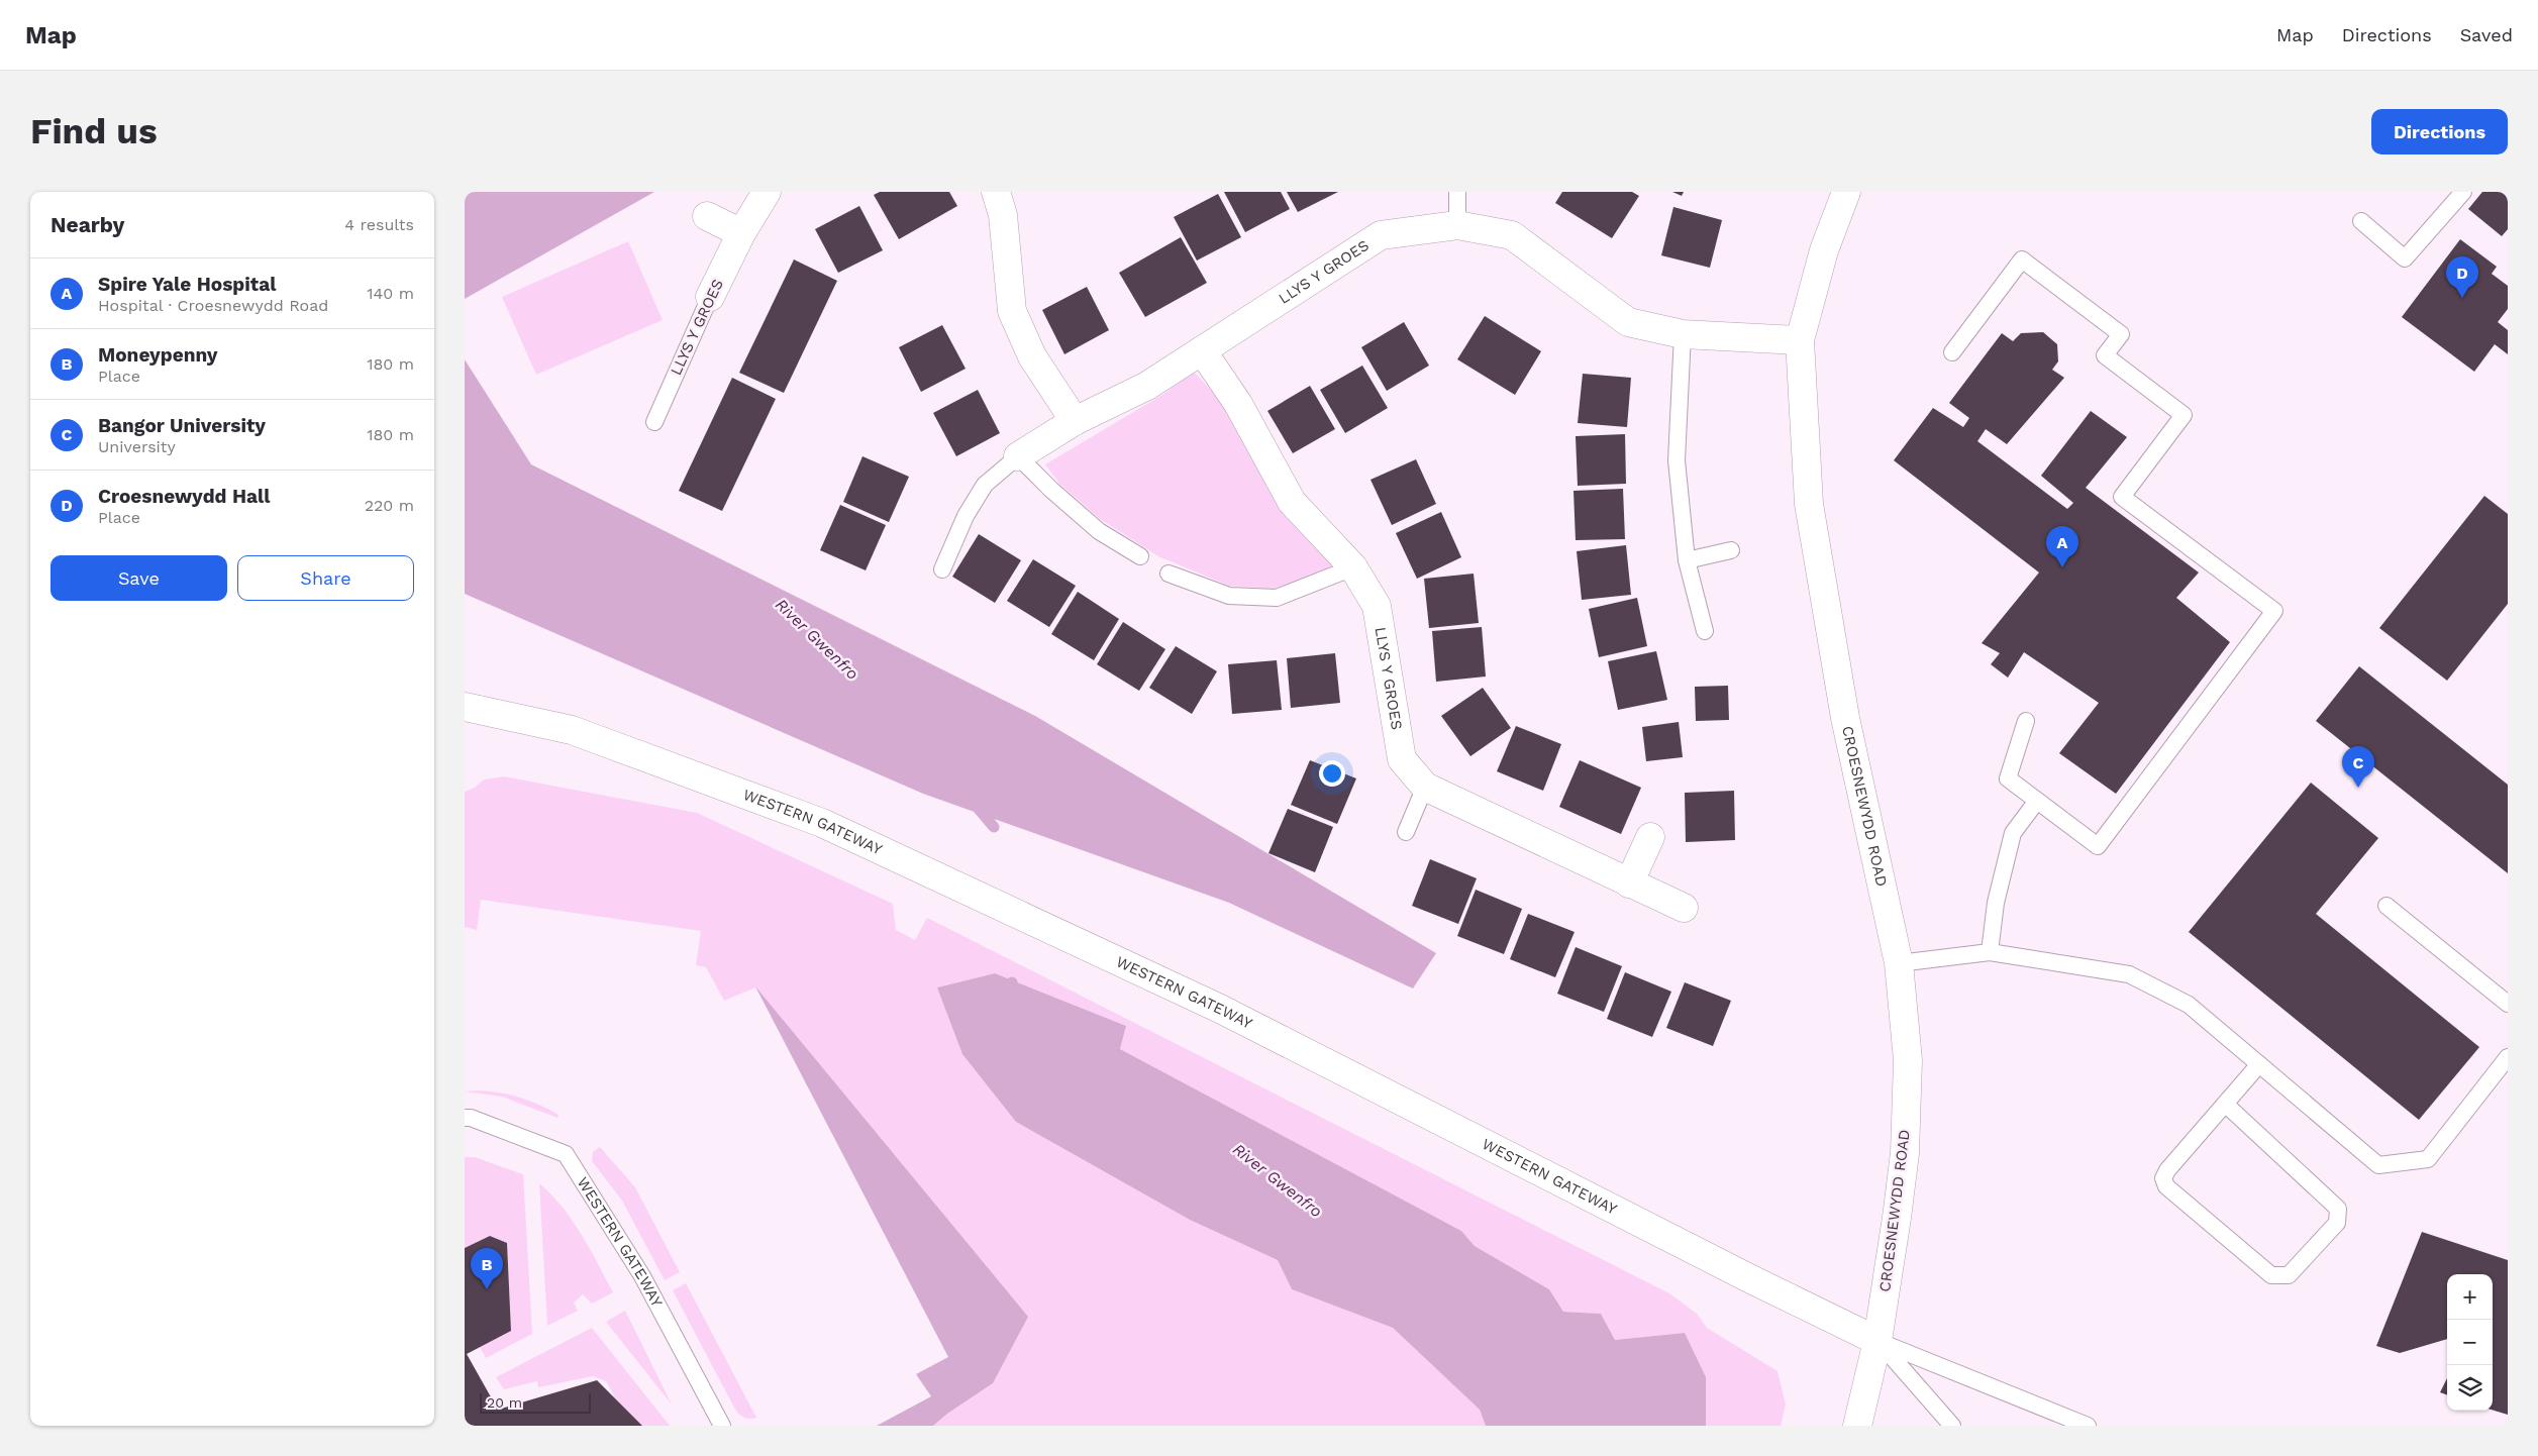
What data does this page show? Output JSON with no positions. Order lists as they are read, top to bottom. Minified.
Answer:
{"streets":{"street":["LLYS Y GROES","CROESNEWYDD ROAD","WESTERN GATEWAY"]},"crossings":[["LLYS Y GROES","CROESNEWYDD ROAD"],["CROESNEWYDD ROAD","WESTERN GATEWAY"]],"water":["River Gwenfro"],"scale_bar":"20 m","page":{"header":"Map","nav":["Map","Directions","Saved"],"buttons":["Directions",["Save","Share"]],"title":"Find us","heading":["Nearby","4 results"],"pins":["D","A","C","B"],"list":[{"mark":"A","name":"Spire Yale Hospital","note":"Hospital · Croesnewydd Road","value":"140 m"},{"mark":"B","name":"Moneypenny","note":"Place","value":"180 m"},{"mark":"C","name":"Bangor University","note":"University","value":"180 m"},{"mark":"D","name":"Croesnewydd Hall","note":"Place","value":"220 m"}],"map_buttons":["+","−"],"scale":"20 m"}}
